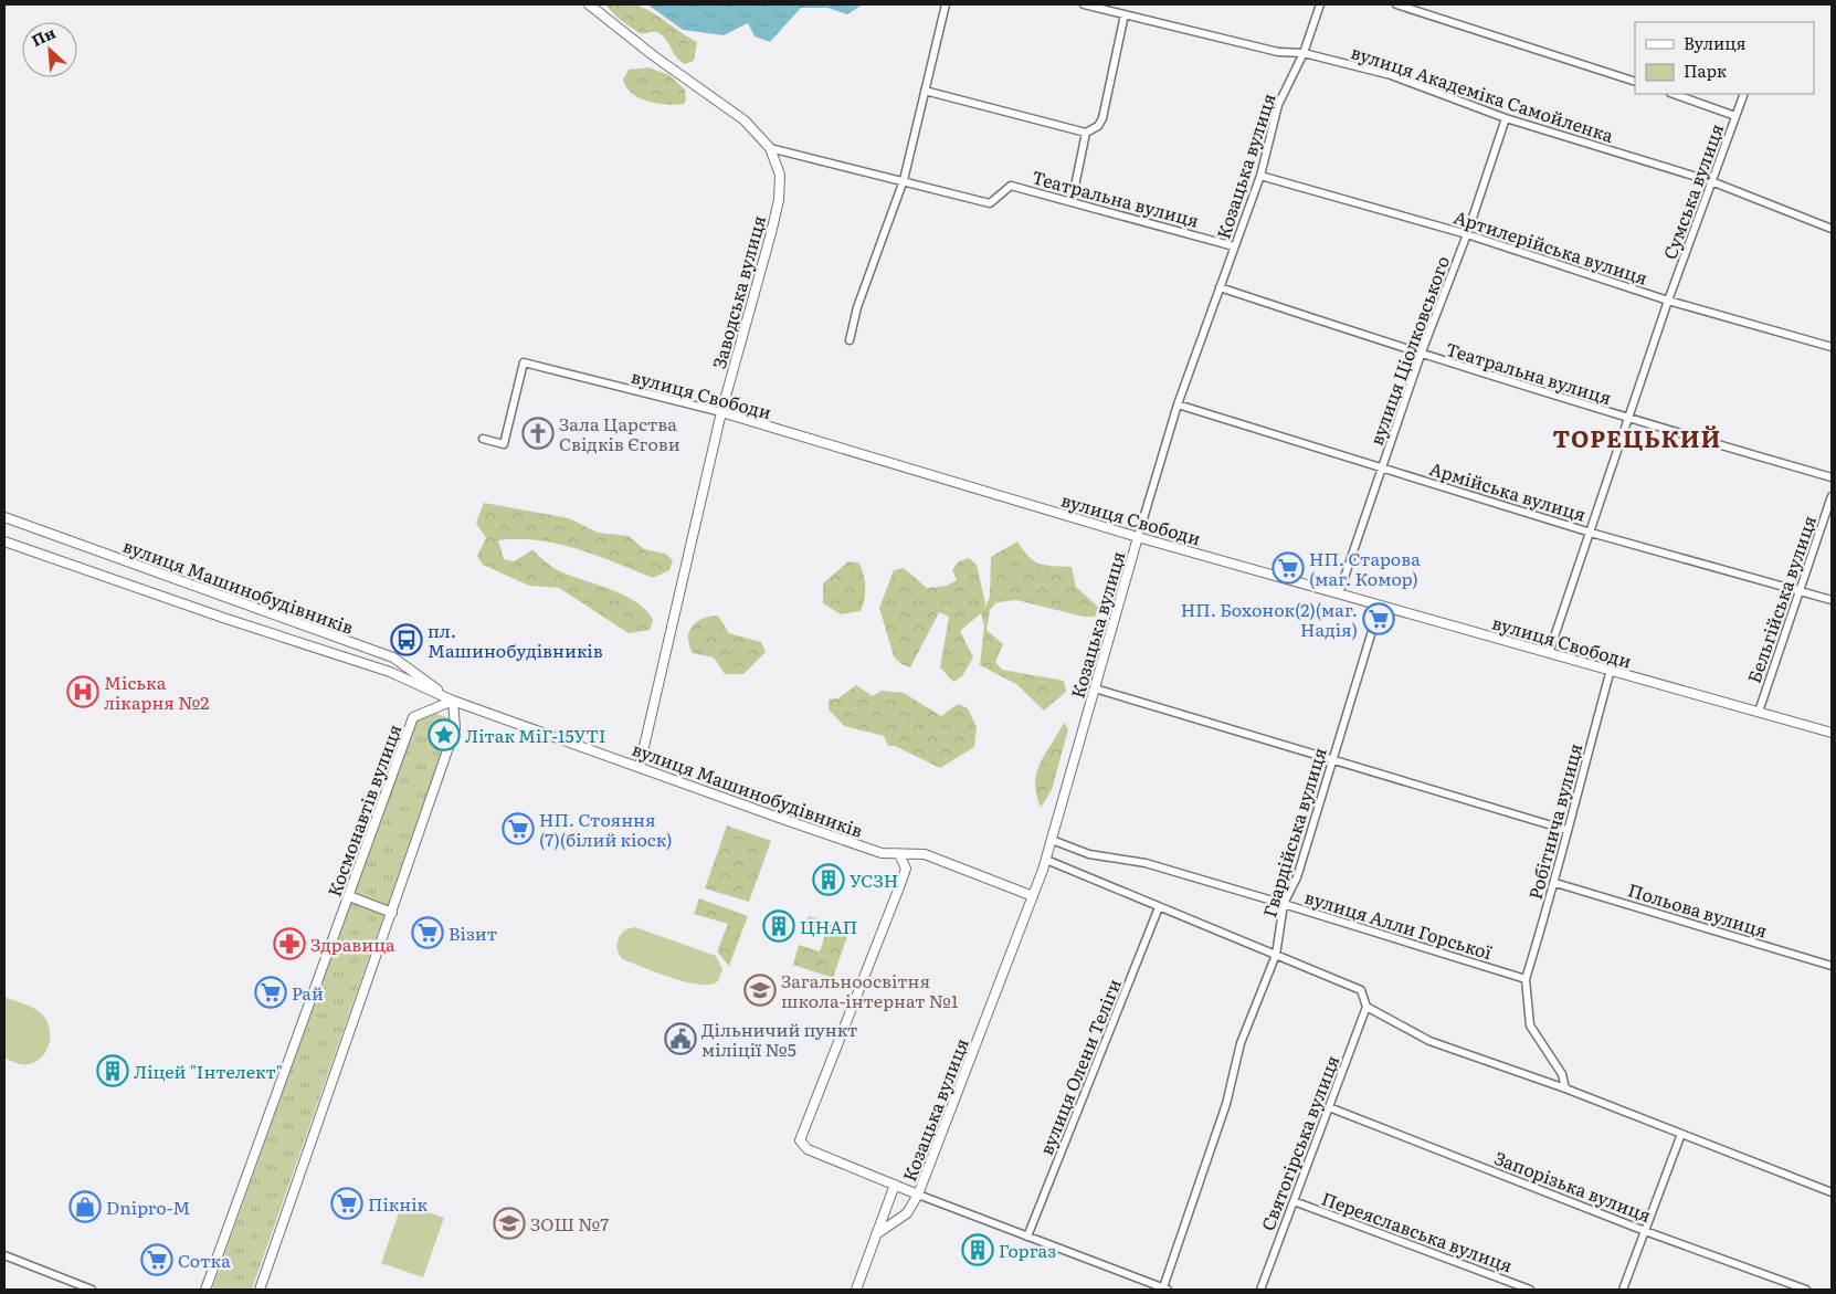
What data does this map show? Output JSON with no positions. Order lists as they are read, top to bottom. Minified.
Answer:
{"streets":{"street":["вулиця Академіка Самойленка","Козацька вулиця","Сумська вулиця","Театральна вулиця","Артилерійська вулиця","Заводська вулиця","вулиця Ціолковського","вулиця Свободи","Армійська вулиця","вулиця Машинобудівників","Бельгійська вулиця","Космонавтів вулиця","Робітнича вулиця","Гвардійська вулиця","Польова вулиця","вулиця Алли Горської","вулиця Олени Теліги","Святогірська вулиця","Запорізька вулиця","Переяславська вулиця"]},"crossings":[["вулиця Академіка Самойленка","Козацька вулиця"],["вулиця Академіка Самойленка","Сумська вулиця"],["вулиця Академіка Самойленка","вулиця Ціолковського"],["Козацька вулиця","Театральна вулиця"],["Козацька вулиця","Артилерійська вулиця"],["Козацька вулиця","вулиця Свободи"],["Козацька вулиця","Армійська вулиця"],["Козацька вулиця","вулиця Машинобудівників"],["Козацька вулиця","вулиця Алли Горської"],["Сумська вулиця","Театральна вулиця"],["Сумська вулиця","Артилерійська вулиця"],["Сумська вулиця","вулиця Свободи"],["Сумська вулиця","Армійська вулиця"],["Театральна вулиця","Заводська вулиця"],["Театральна вулиця","вулиця Ціолковського"],["Артилерійська вулиця","вулиця Ціолковського"],["Заводська вулиця","вулиця Свободи"],["Заводська вулиця","вулиця Машинобудівників"],["вулиця Ціолковського","вулиця Свободи"],["вулиця Ціолковського","Армійська вулиця"],["вулиця Свободи","Бельгійська вулиця"],["вулиця Свободи","Робітнича вулиця"],["вулиця Свободи","Гвардійська вулиця"],["Армійська вулиця","Бельгійська вулиця"],["вулиця Машинобудівників","Космонавтів вулиця"],["Робітнича вулиця","Польова вулиця"],["Робітнича вулиця","вулиця Алли Горської"],["Гвардійська вулиця","вулиця Алли Горської"],["Святогірська вулиця","Запорізька вулиця"],["Святогірська вулиця","Переяславська вулиця"]],"districts":["ТОРЕЦЬКИЙ"],"places":{"church":["Зала Царства Свідків Єгови"],"supermarket":["НП. Старова (маг. Комор)","НП. Бохонок(2)(маг. Надія)","НП. Стояння (7)(білий кіоск)","Візит","Рай","Пікнік","Сотка"],"bus stop":["пл. Машинобудівників"],"hospital":["Міська лікарня №2"],"place":["Літак МіГ-15УТІ"],"building":["УСЗН","ЦНАП","Ліцей \"Інтелект\"","Горгаз"],"pharmacy":["Здравица"],"school or university":["Загальноосвітня школа-інтернат №1","ЗОШ №7"],"public building":["Дільничий пункт міліції №5"],"shop":["Dnipro-M"]},"legend":["Вулиця","Парк"],"north":"top left"}
